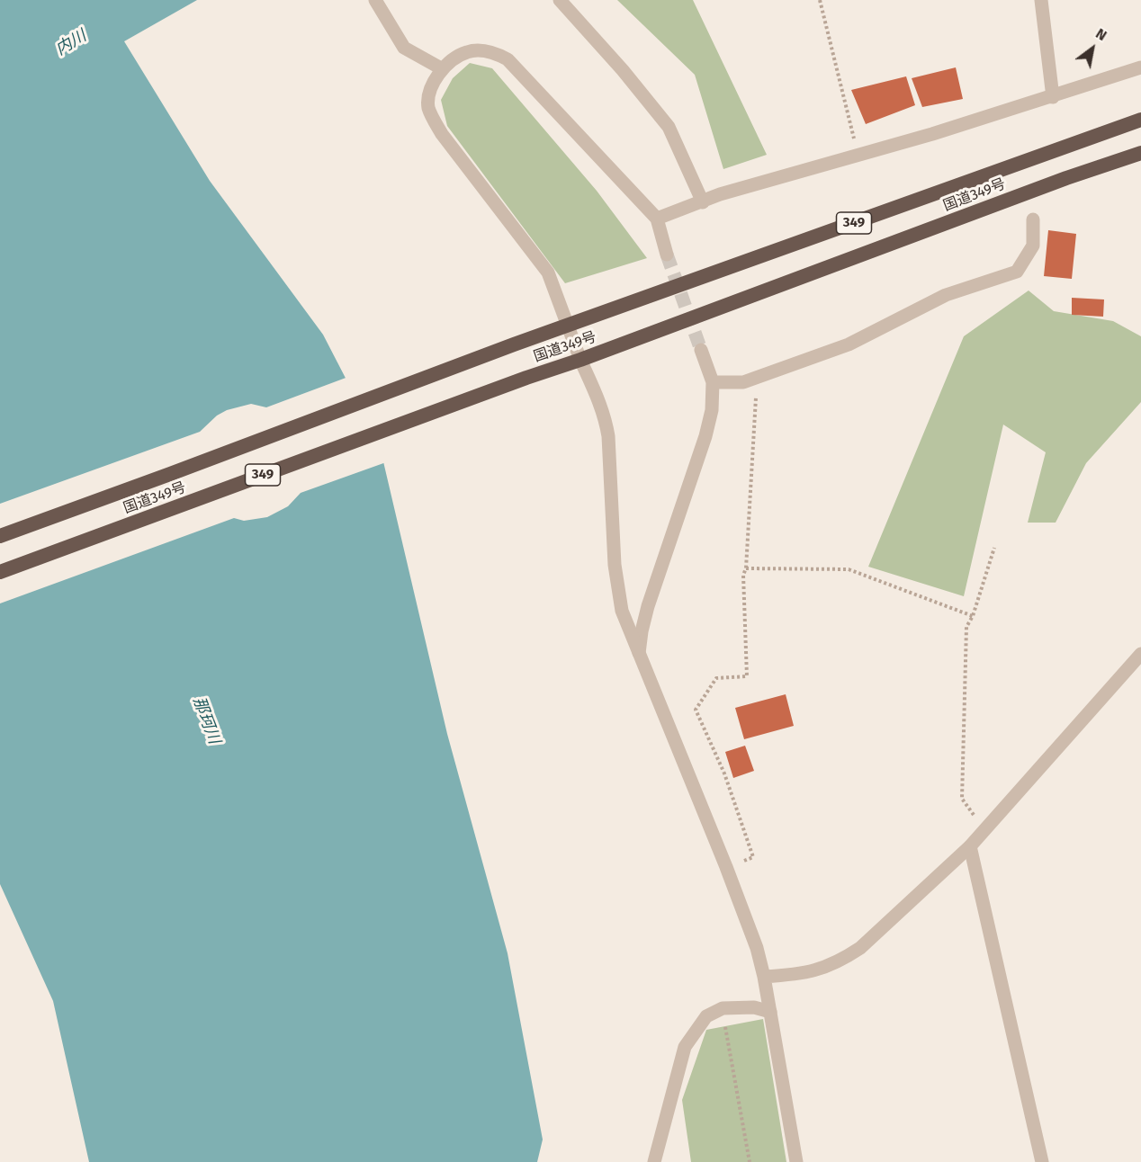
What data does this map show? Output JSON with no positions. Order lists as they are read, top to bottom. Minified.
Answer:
{"streets":{"highway":["国道349号","349"]},"water":["内川","那珂川"],"north":"top right"}
